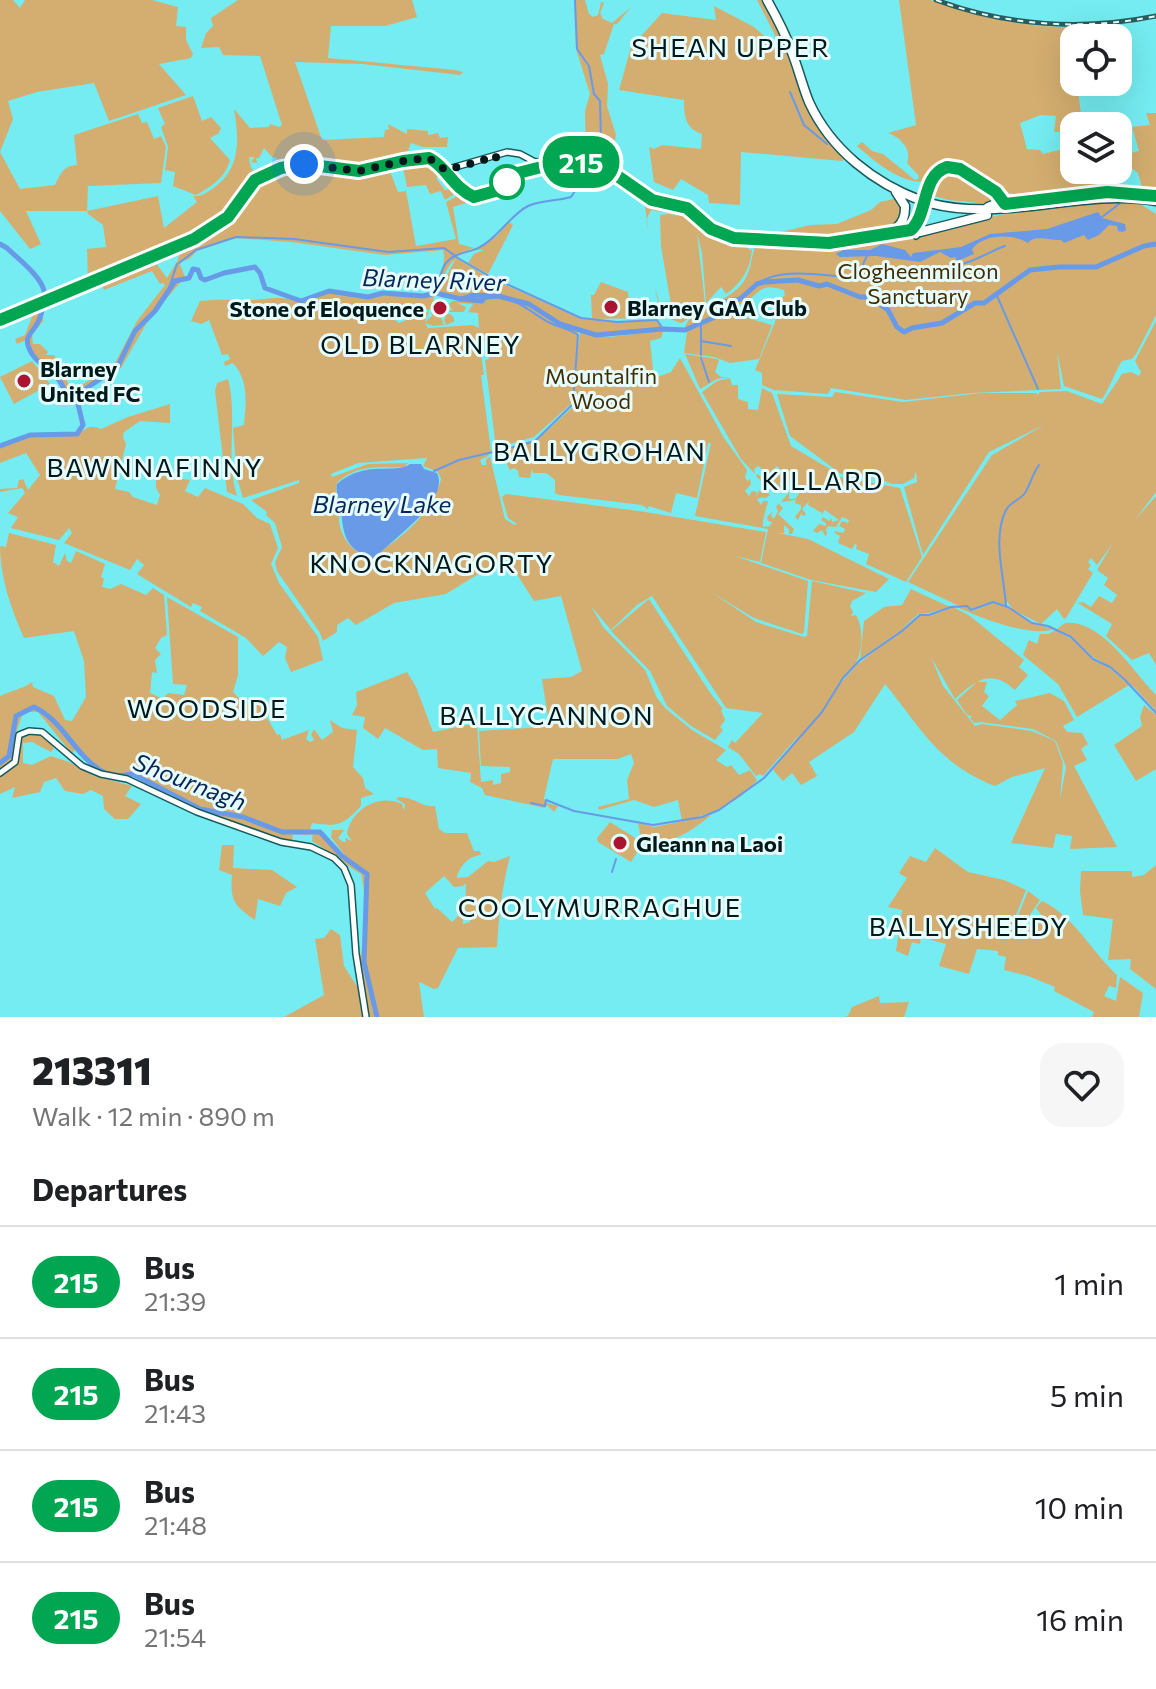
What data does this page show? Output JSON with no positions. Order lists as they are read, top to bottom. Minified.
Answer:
{"districts":["SHEAN UPPER","OLD BLARNEY","BALLYGROHAN","BAWNNAFINNY","KILLARD","KNOCKNAGORTY","WOODSIDE","BALLYCANNON","COOLYMURRAGHUE","BALLYSHEEDY"],"water":["Blarney River","Blarney Lake","Shournagh"],"parks":["Clogheenmilcon Sanctuary","Mountalfin Wood"],"places":["Blarney GAA Club","Stone of Eloquence","Blarney United FC","Gleann na Laoi"],"lines":["bus line 215"],"page":{"on_map":"215","heading":[["213311","Walk · 12 min · 890 m"],"Departures"],"list":[{"mark":"215","name":"Bus","note":"21:39","value":"1 min"},{"mark":"215","name":"Bus","note":"21:43","value":"5 min"},{"mark":"215","name":"Bus","note":"21:48","value":"10 min"},{"mark":"215","name":"Bus","note":"21:54","value":"16 min"}]}}
